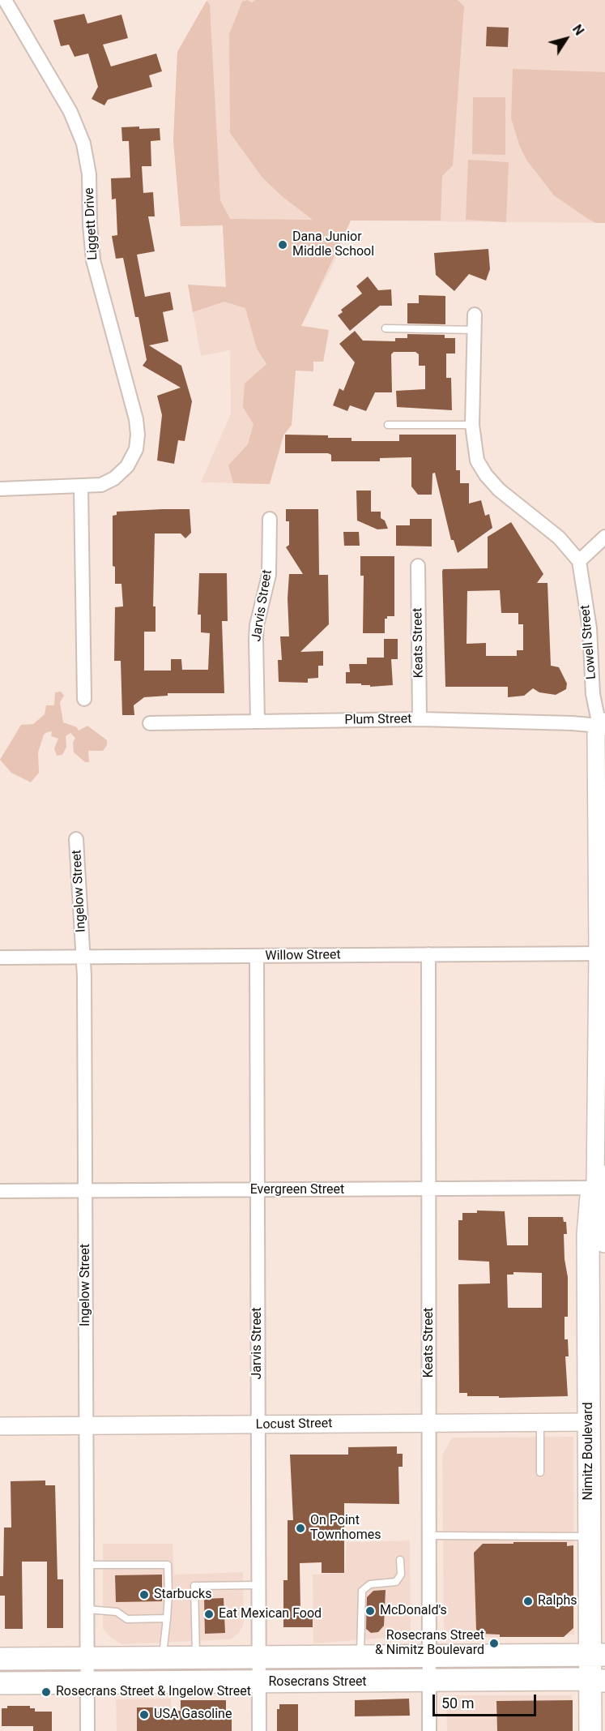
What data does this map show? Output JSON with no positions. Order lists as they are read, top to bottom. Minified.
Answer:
{"streets":{"main road":["Nimitz Boulevard","Rosecrans Street"],"street":["Liggett Drive","Jarvis Street","Lowell Street","Keats Street","Plum Street","Ingelow Street","Willow Street","Evergreen Street","Locust Street"]},"crossings":[["Jarvis Street","Plum Street"],["Jarvis Street","Willow Street"],["Jarvis Street","Evergreen Street"],["Jarvis Street","Locust Street"],["Jarvis Street","Rosecrans Street"],["Lowell Street","Plum Street"],["Lowell Street","Willow Street"],["Lowell Street","Evergreen Street"],["Lowell Street","Nimitz Boulevard"],["Keats Street","Plum Street"],["Keats Street","Willow Street"],["Keats Street","Evergreen Street"],["Keats Street","Locust Street"],["Keats Street","Rosecrans Street"],["Ingelow Street","Willow Street"],["Ingelow Street","Evergreen Street"],["Ingelow Street","Locust Street"],["Ingelow Street","Rosecrans Street"],["Evergreen Street","Nimitz Boulevard"],["Locust Street","Nimitz Boulevard"],["Nimitz Boulevard","Rosecrans Street"]],"places":["Dana Junior Middle School","On Point Townhomes","Starbucks","Ralphs","McDonald's","Eat Mexican Food","Rosecrans Street & Nimitz Boulevard","Rosecrans Street & Ingelow Street","USA Gasoline"],"scale_bar":"50 m","north":"top right"}
